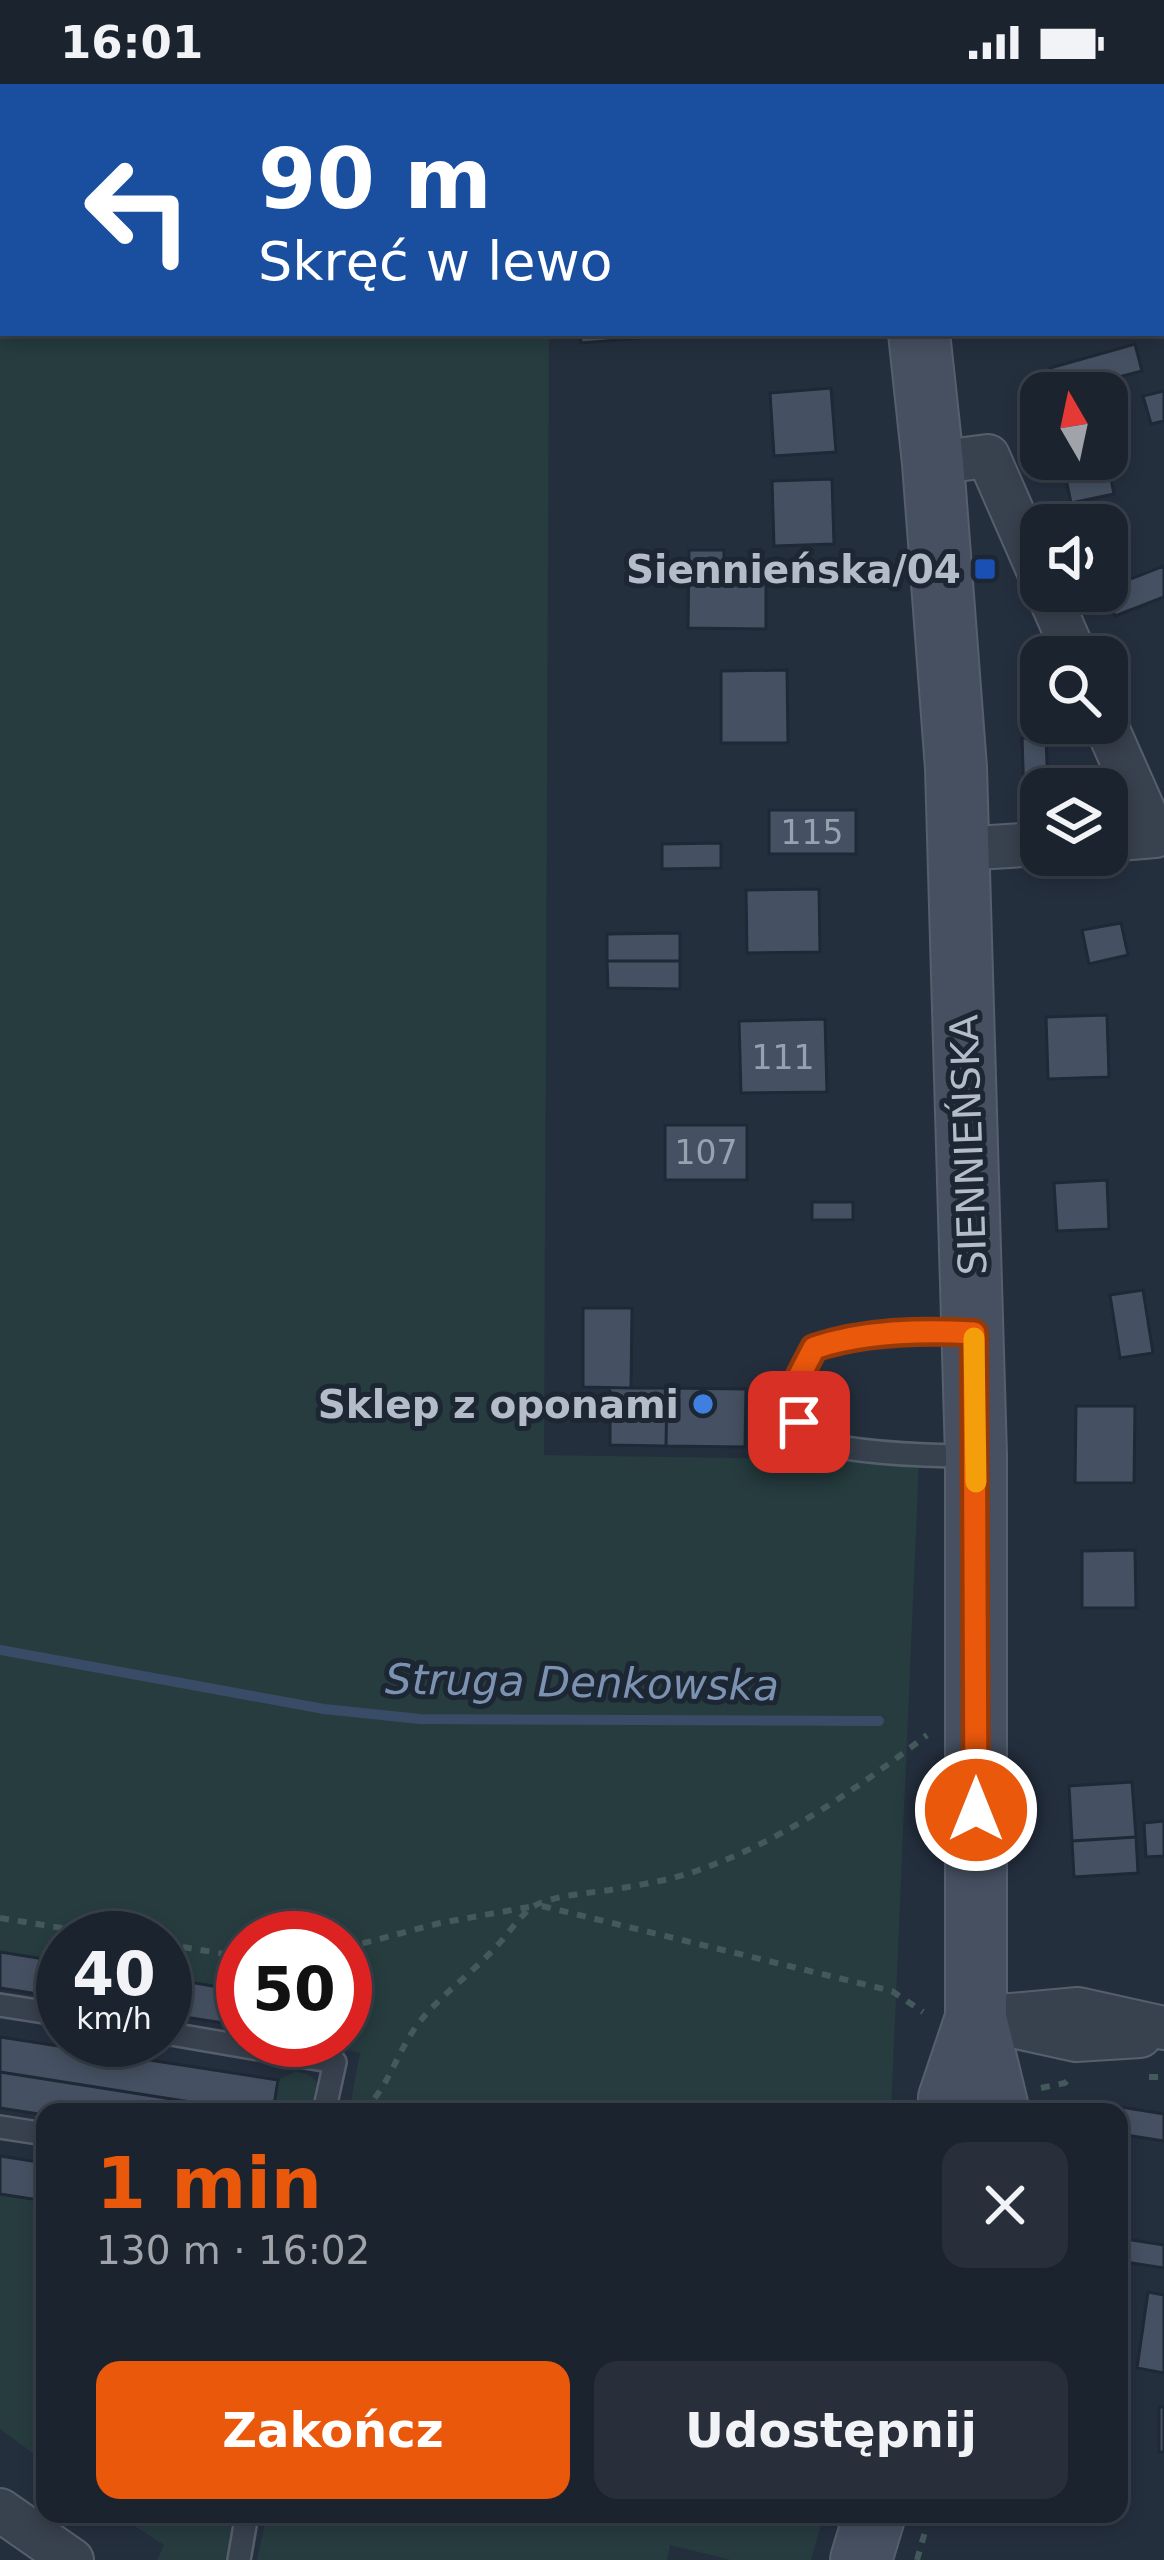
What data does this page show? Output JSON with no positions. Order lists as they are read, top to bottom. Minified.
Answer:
{"streets":{"main road":["SIENNIEŃSKA"]},"water":["Struga Denkowska"],"places":{"transit":["Siennieńska/04"],"other":["Sklep z oponami"]},"house_numbers":["115","111","107"],"north":"top","page":{"status":"16:01","turn":["90 m","Skręć w lewo"],"speed":"40 km/h","limit":"50","heading":["1 min","130 m · 16:02"],"buttons":["Zakończ","Udostępnij"]}}
